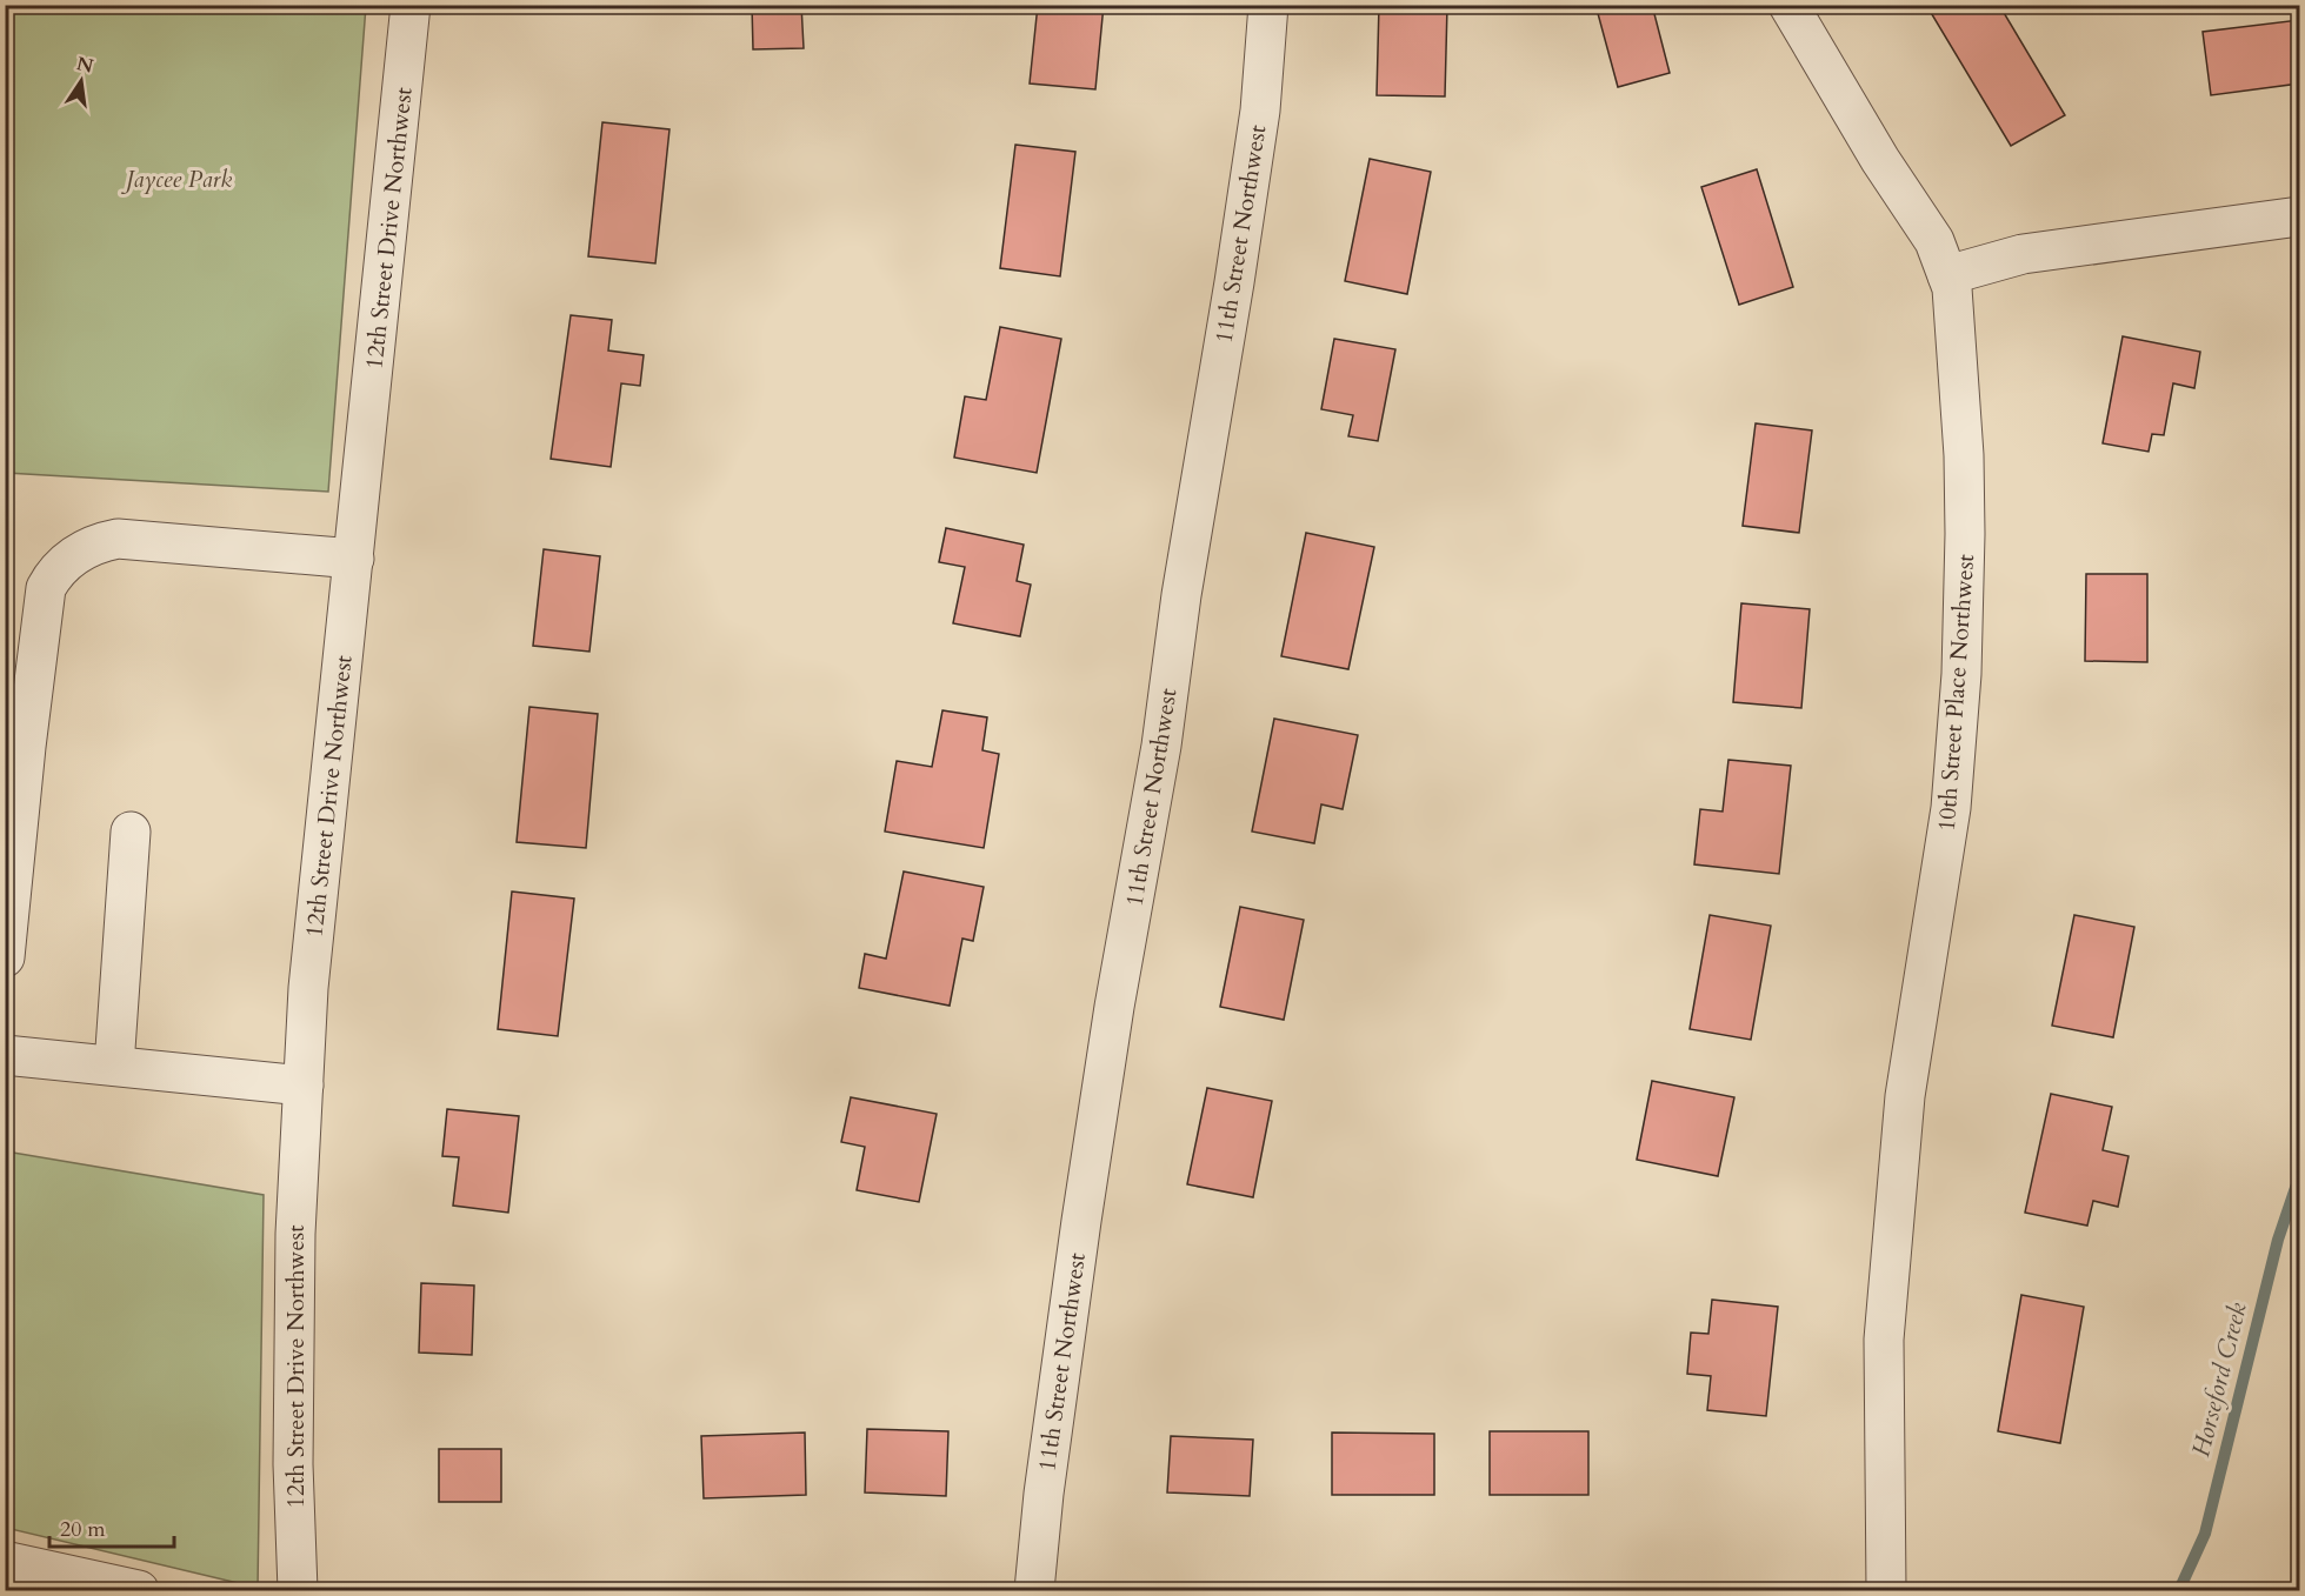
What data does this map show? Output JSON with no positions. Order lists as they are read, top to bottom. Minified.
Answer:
{"streets":{"street":["12th Street Drive Northwest","11th Street Northwest","10th Street Place Northwest"]},"water":["Horseford Creek"],"parks":["Jaycee Park"],"scale_bar":"20 m","north":"top"}
